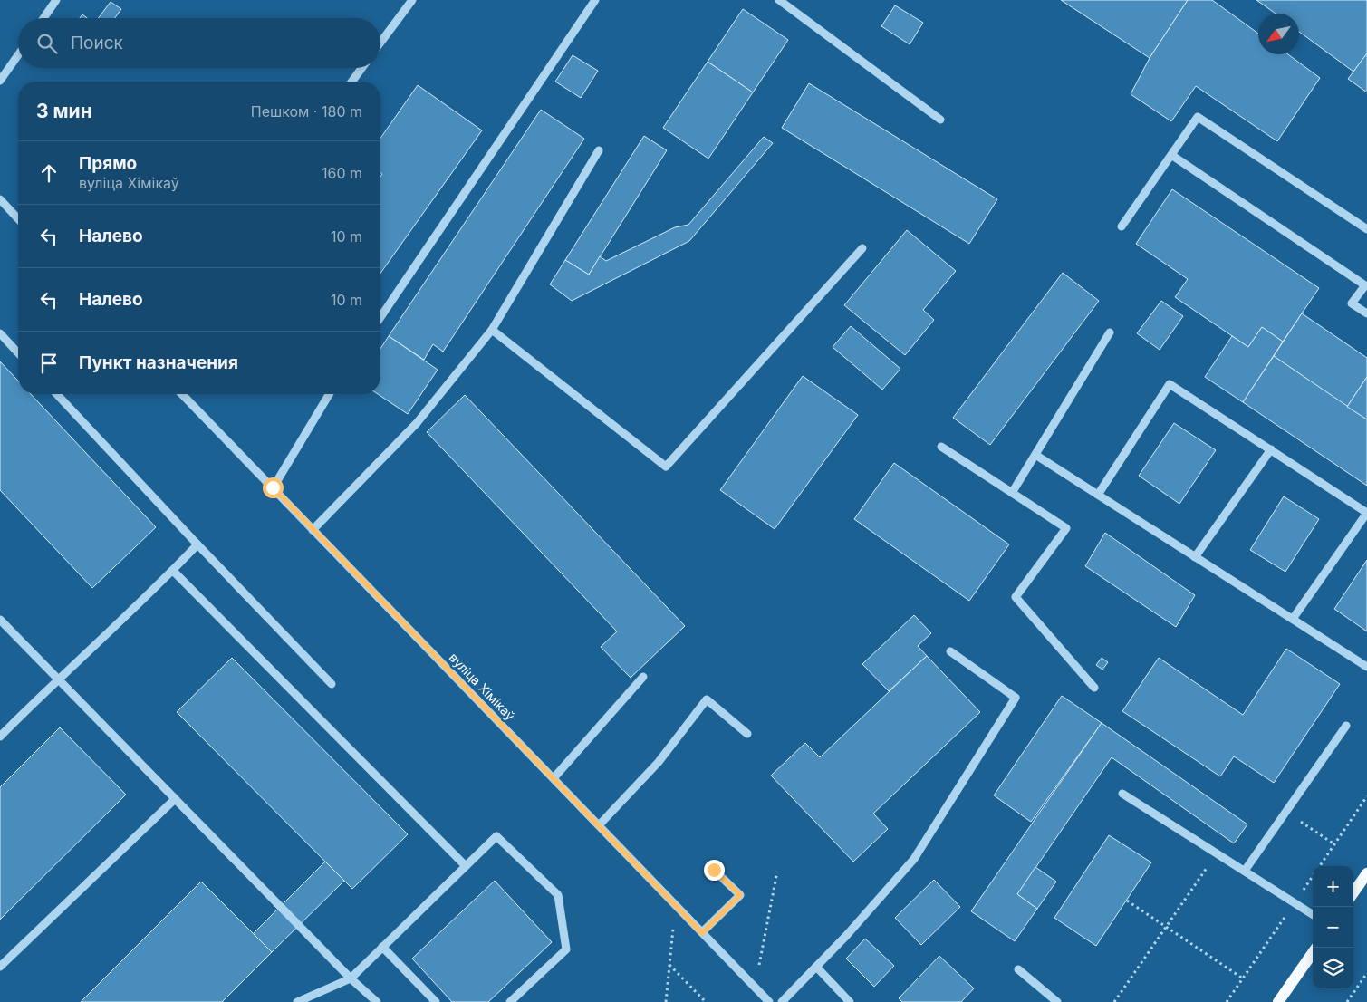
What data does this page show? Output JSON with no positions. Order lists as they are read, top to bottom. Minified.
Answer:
{"streets":{"street":["вуліца Хімікаў"]},"north":"bottom left","page":{"search":"Поиск","heading":["3 мин","Пешком · 180 m"],"list":[["Прямо","вуліца Хімікаў","160 m"],["Налево","10 m"],["Налево","10 m"],"Пункт назначения"],"map_buttons":["+","−"]}}
